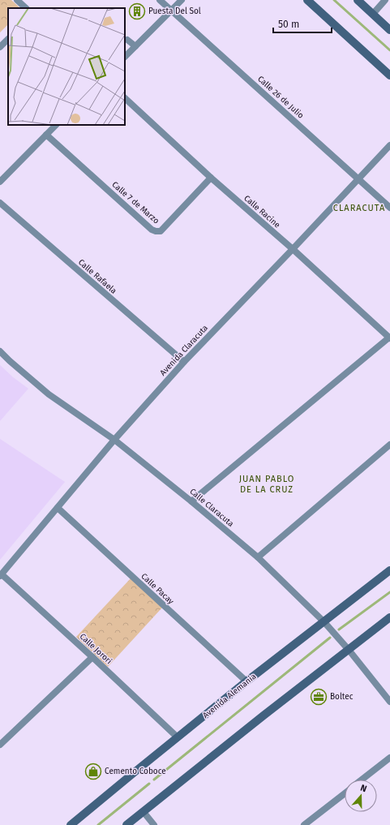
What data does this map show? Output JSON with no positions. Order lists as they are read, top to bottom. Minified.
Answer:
{"streets":{"main road":["Avenida Alemania"],"street":["Calle 26 de Julio","Calle 7 de Marzo","Calle Racine","Calle Rafaela","Avenida Claracuta","Calle Claracuta","Calle Pacay","Calle Jorori"]},"crossings":[["Calle 26 de Julio","Avenida Claracuta"],["Calle 7 de Marzo","Calle Racine"],["Calle Racine","Avenida Claracuta"],["Calle Rafaela","Avenida Claracuta"],["Avenida Claracuta","Calle Claracuta"],["Avenida Claracuta","Calle Pacay"],["Avenida Claracuta","Calle Jorori"],["Calle Claracuta","Avenida Alemania"],["Calle Pacay","Avenida Alemania"],["Calle Jorori","Avenida Alemania"]],"districts":["CLARACUTA","JUAN PABLO DE LA CRUZ"],"places":{"building":["Puesta Del Sol"],"office":["Boltec"],"shop":["Cemento Coboce"]},"scale_bar":"50 m","north":"top"}
